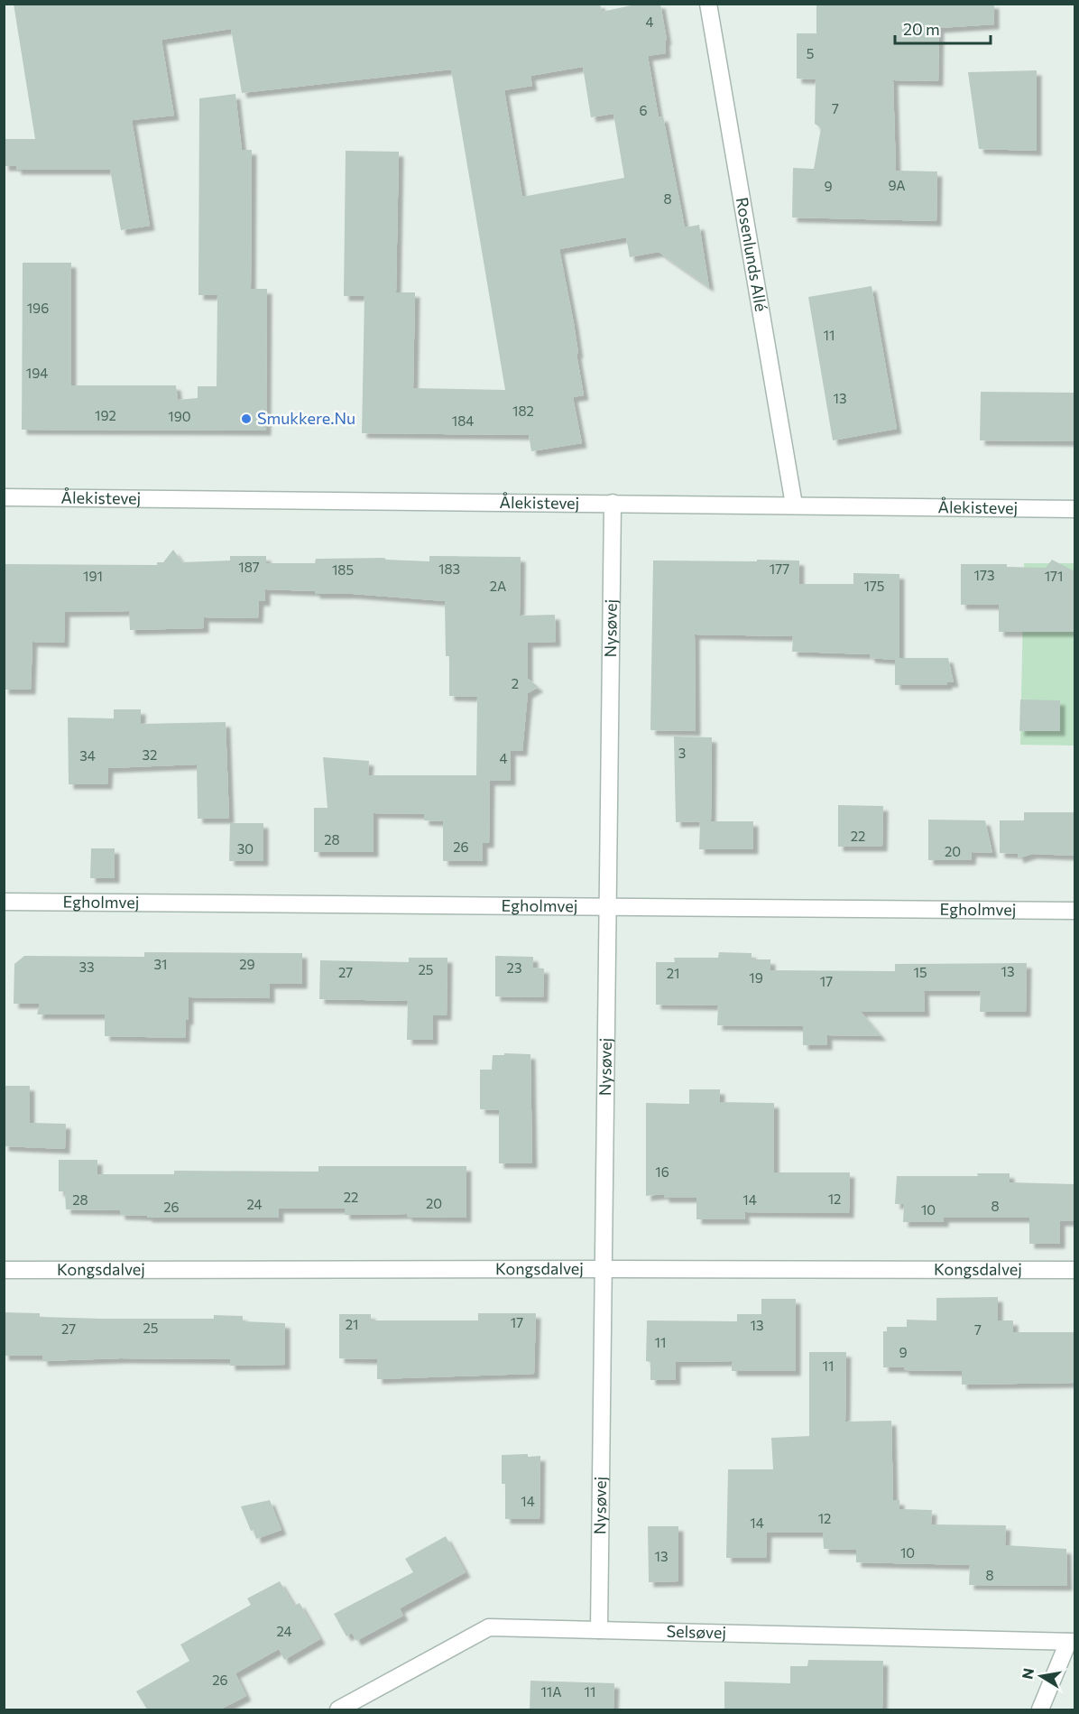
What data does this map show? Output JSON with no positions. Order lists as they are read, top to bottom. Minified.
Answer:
{"streets":{"street":["Rosenlunds Allé","Ålekistevej","Nysøvej","Egholmvej","Kongsdalvej","Selsøvej"]},"crossings":[["Rosenlunds Allé","Ålekistevej"],["Ålekistevej","Nysøvej"],["Nysøvej","Egholmvej"],["Nysøvej","Kongsdalvej"],["Nysøvej","Selsøvej"]],"places":["Smukkere.Nu"],"house_numbers":["4","5","7","6","9A","9","8","196","11","194","13","182","192","190","184","187","183","177","185","173","191","171","2A","175","2","3","32","34","4","22","28","26","30","20","31","29","33","23","25","13","27","15","21","19","17","16","22","12","28","14","20","24","8","26","10","17","21","13","25","27","7","11","9","11","14","12","14","10","13","8","24","26","11A","11"],"scale_bar":"20 m","north":"left"}
